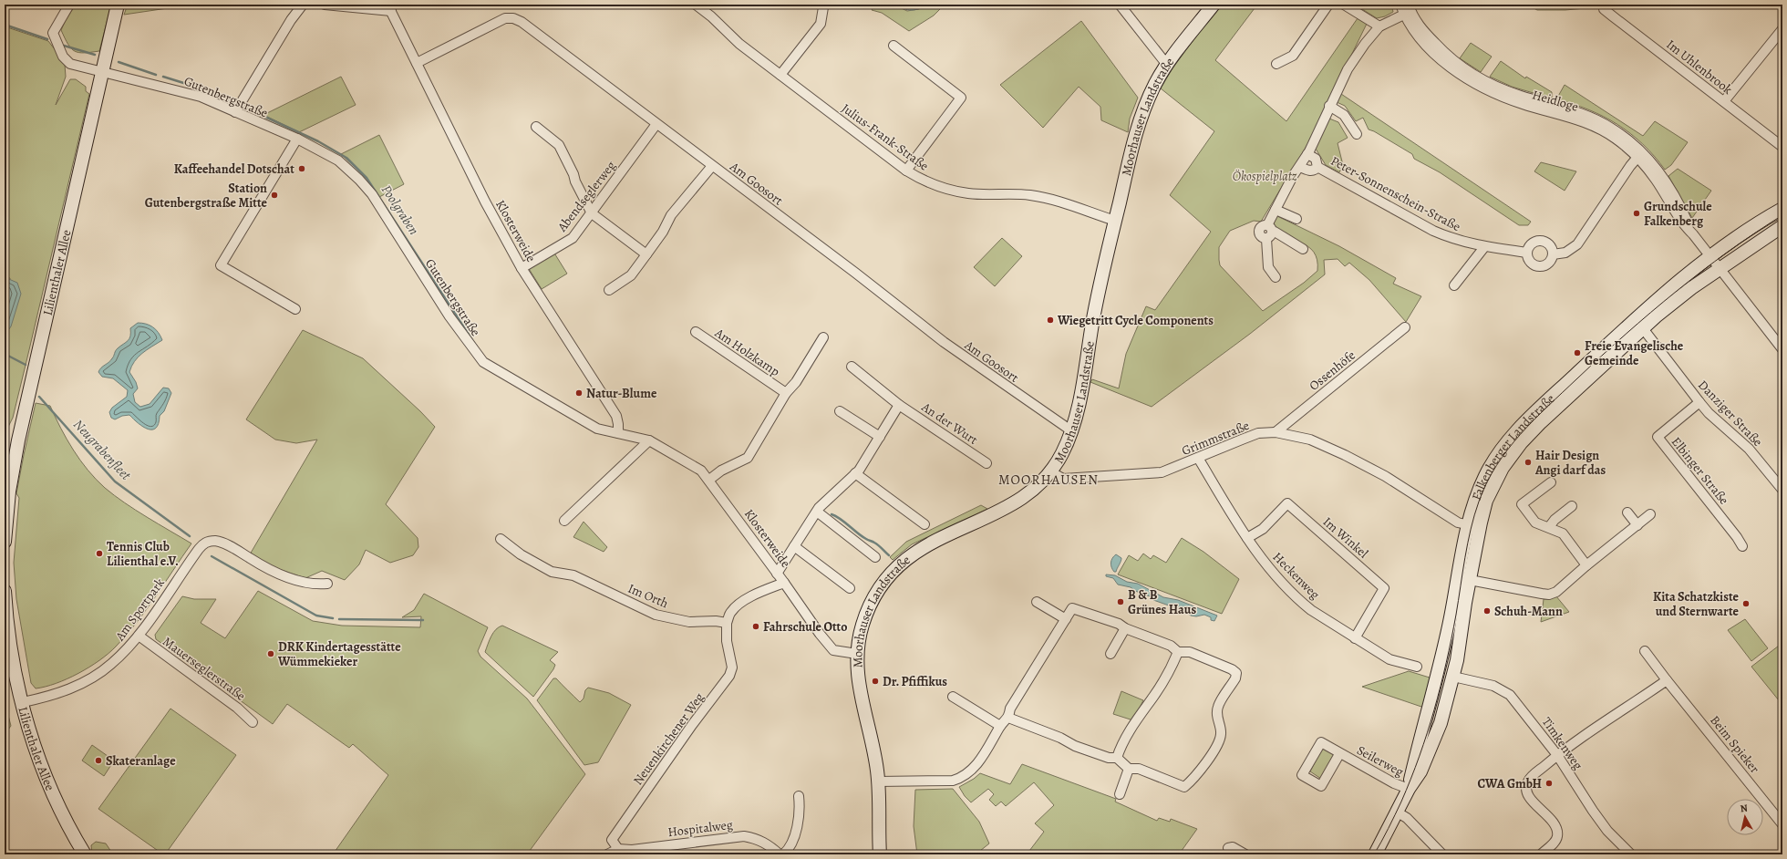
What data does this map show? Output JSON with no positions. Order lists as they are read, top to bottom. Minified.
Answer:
{"streets":{"street":["Im Uhlenbrook","Gutenbergstraße","Heidloge","Moorhauser Landstraße","Julius-Frank-Straße","Am Goosort","Peter-Sonnenschein-Straße","Abendseglerweg","Klosterweide","Lilienthaler Allee","Am Holzkamp","Ossenhöfe","Danziger Straße","An der Wurt","Grimmstraße","Falkenberger Landstraße","Elbinger Straße","Im Winkel","Heckenweg","Im Orth","Am Sportpark","Mauerseglerstraße","Neuenkirchener Weg","Timkenweg","Beim Spieker","Seilerweg","Hospitalweg"]},"crossings":[["Gutenbergstraße","Klosterweide"],["Gutenbergstraße","Lilienthaler Allee"],["Heidloge","Falkenberger Landstraße"],["Moorhauser Landstraße","Julius-Frank-Straße"],["Moorhauser Landstraße","Am Goosort"],["Moorhauser Landstraße","Klosterweide"],["Moorhauser Landstraße","Grimmstraße"],["Am Goosort","Abendseglerweg"],["Am Goosort","Klosterweide"],["Abendseglerweg","Klosterweide"],["Klosterweide","Am Holzkamp"],["Lilienthaler Allee","Am Sportpark"],["Ossenhöfe","Grimmstraße"],["Danziger Straße","Falkenberger Landstraße"],["Danziger Straße","Elbinger Straße"],["Grimmstraße","Falkenberger Landstraße"],["Grimmstraße","Heckenweg"],["Falkenberger Landstraße","Timkenweg"],["Falkenberger Landstraße","Seilerweg"],["Im Winkel","Heckenweg"],["Im Orth","Neuenkirchener Weg"],["Am Sportpark","Mauerseglerstraße"],["Neuenkirchener Weg","Hospitalweg"]],"districts":["MOORHAUSEN"],"water":["Poolgraben","Neugrabenfleet"],"parks":["Ökospielplatz"],"places":["Kaffeehandel Dotschat","Station Gutenbergstraße Mitte","Grundschule Falkenberg","Wiegetritt Cycle Components","Freie Evangelische Gemeinde","Natur-Blume","Hair Design Angi darf das","Tennis Club Lilienthal e.V.","B & B Grünes Haus","Kita Schatzkiste und Sternwarte","Schuh-Mann","Fahrschule Otto","DRK Kindertagesstätte Wümmekieker","Dr. Pfiffikus","Skateranlage","CWA GmbH"],"north":"top"}
